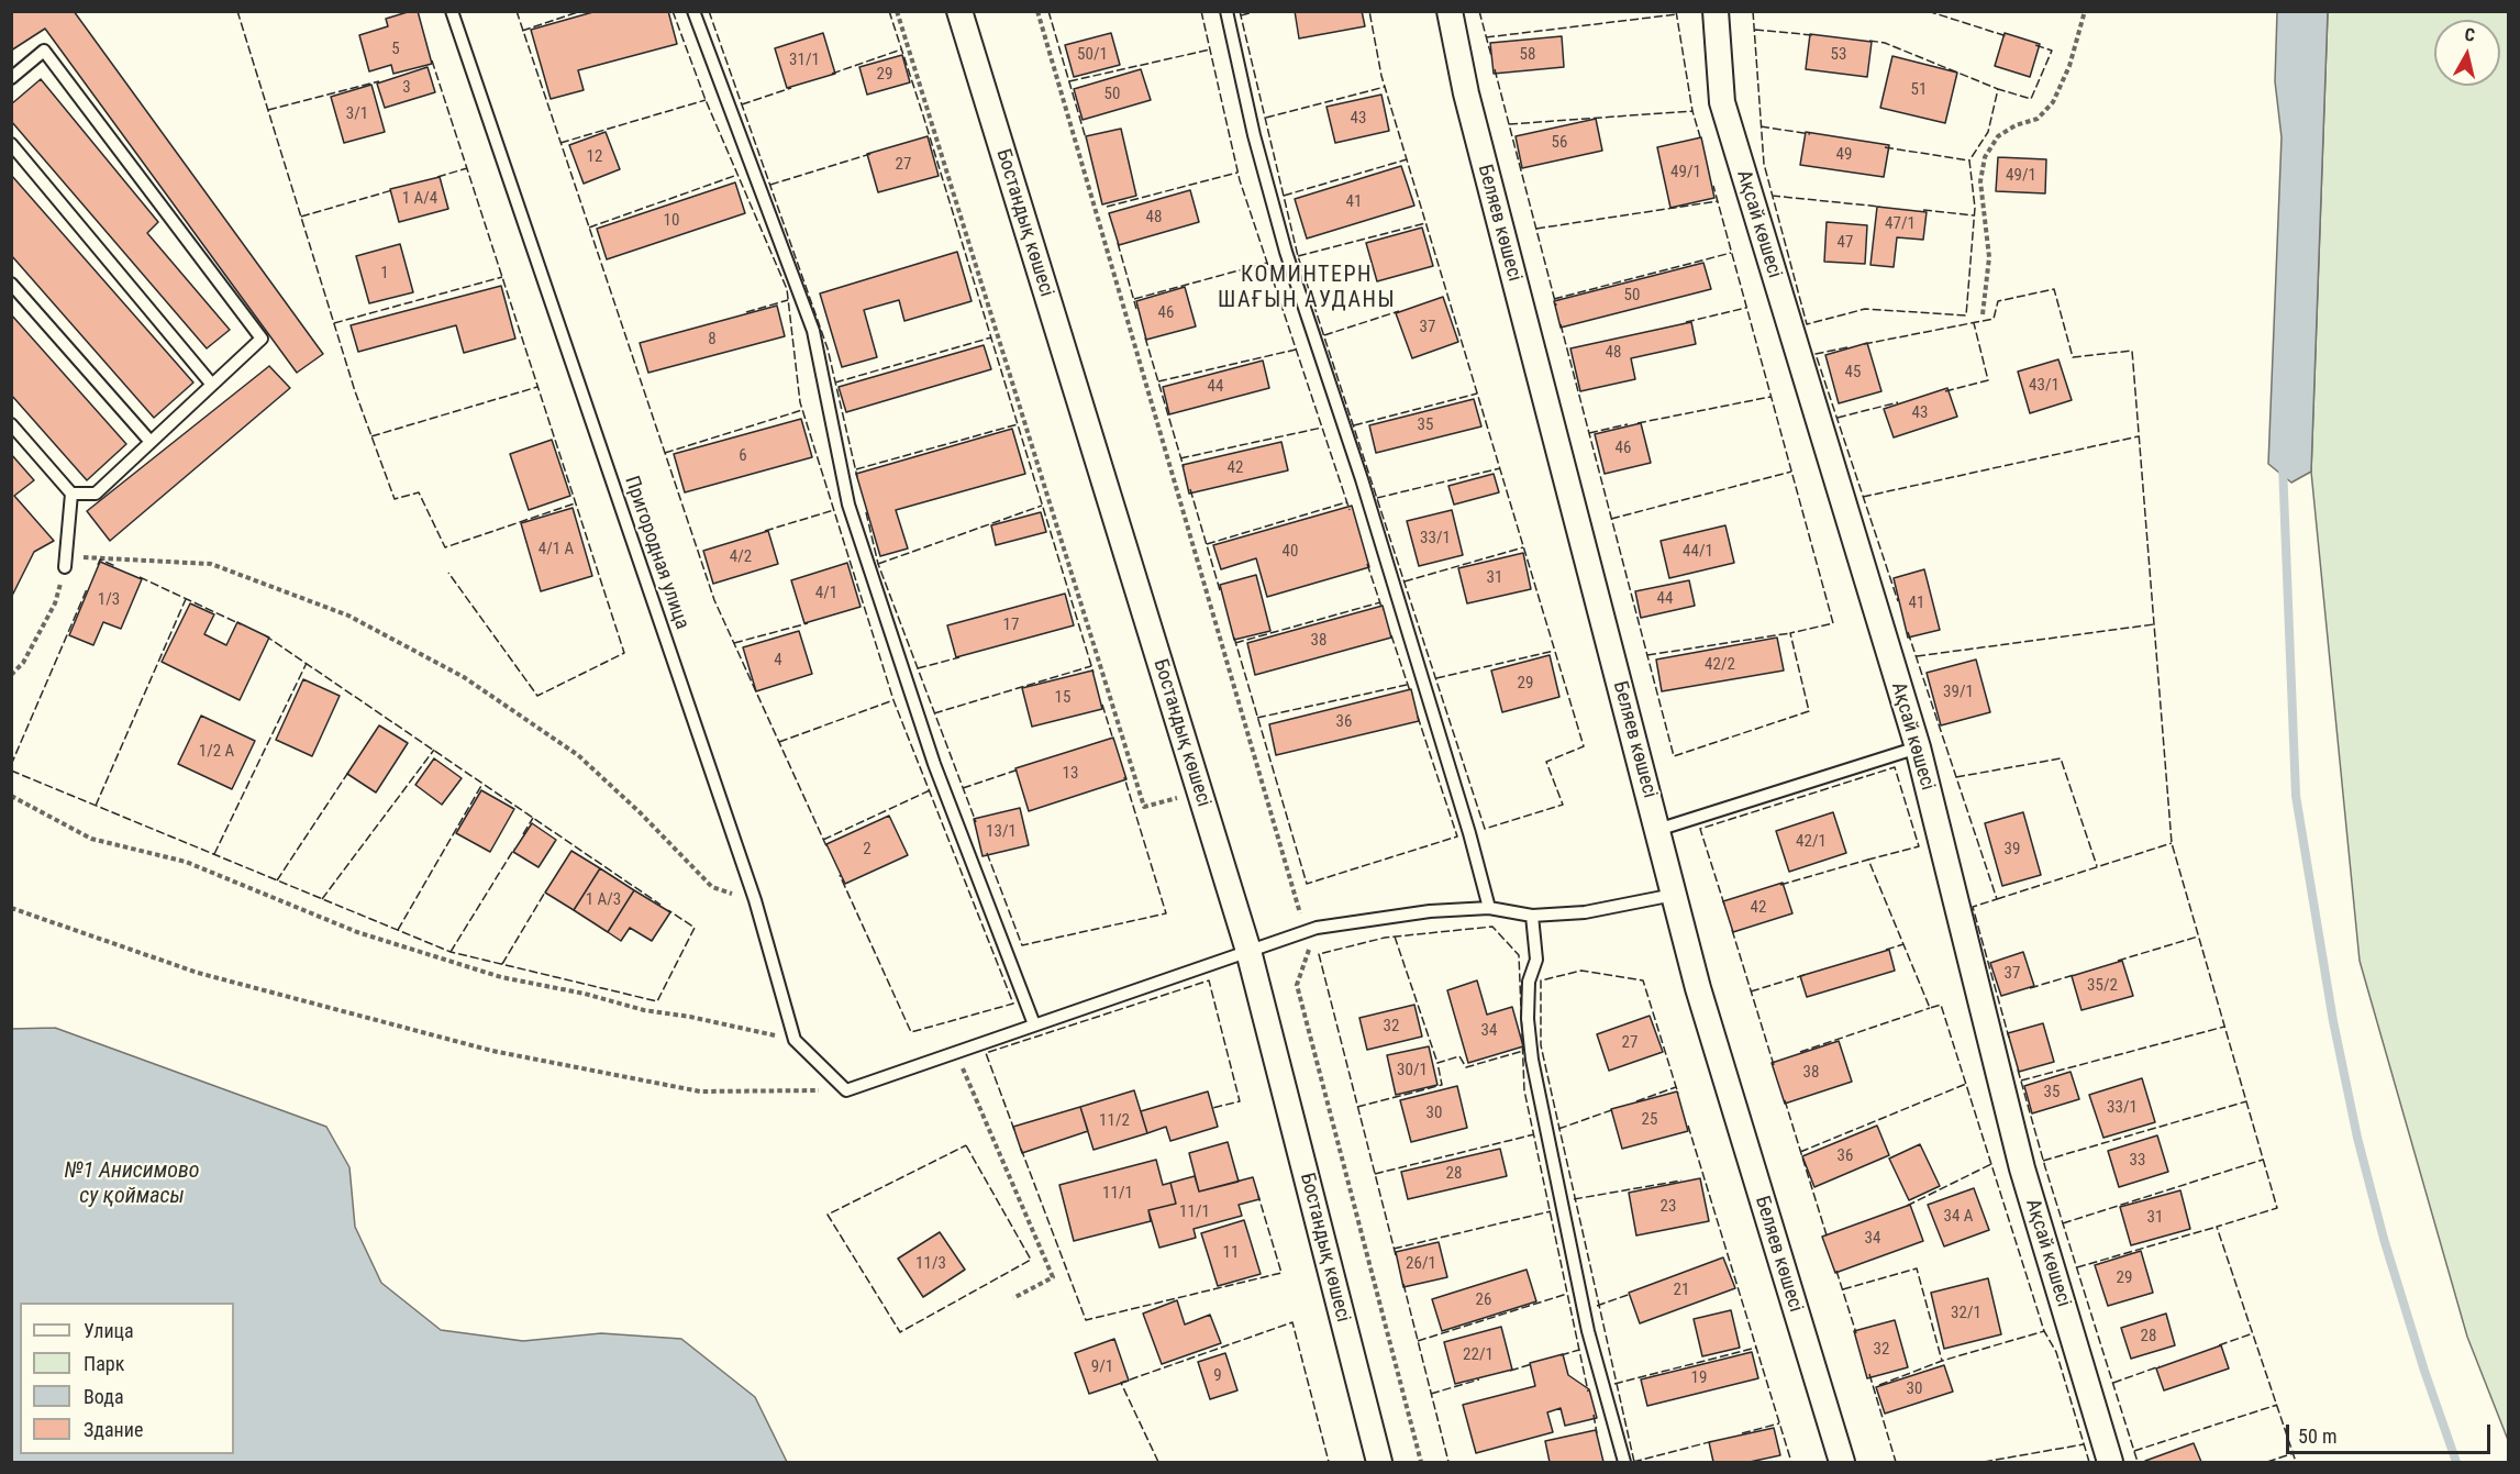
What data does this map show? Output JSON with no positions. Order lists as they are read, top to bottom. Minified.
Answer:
{"streets":{"street":["Бостандық көшесі","Беляев көшесі","Ақсай көшесі"],"lane":["Пригородная улица"]},"districts":["КОМИНТЕРН ШАҒЫН АУДАНЫ"],"water":["№1 Анисимово су қоймасы"],"house_numbers":["5","50/1","58","53","31/1","29","3","51","50","3/1","43","56","49","12","27","49/1","49/1","1 А/4","41","48","10","47/1","47","1","50","46","37","8","48","45","43/1","44","43","35","46","6","42","33/1","4/1 А","40","44/1","4/2","31","4/1","44","1/3","41","17","38","4","42/2","29","39/1","15","36","1/2 А","13","13/1","42/1","2","39","1 А/3","42","37","35/2","32","34","27","30/1","38","35","33/1","30","25","11/2","36","33","28","11/1","23","11/1","34 А","31","34","11","11/3","26/1","29","21","26","32/1","28","32","22/1","9/1","9","19","30"],"legend":["Улица","Парк","Вода","Здание"],"scale_bar":"50 m","north":"top"}
